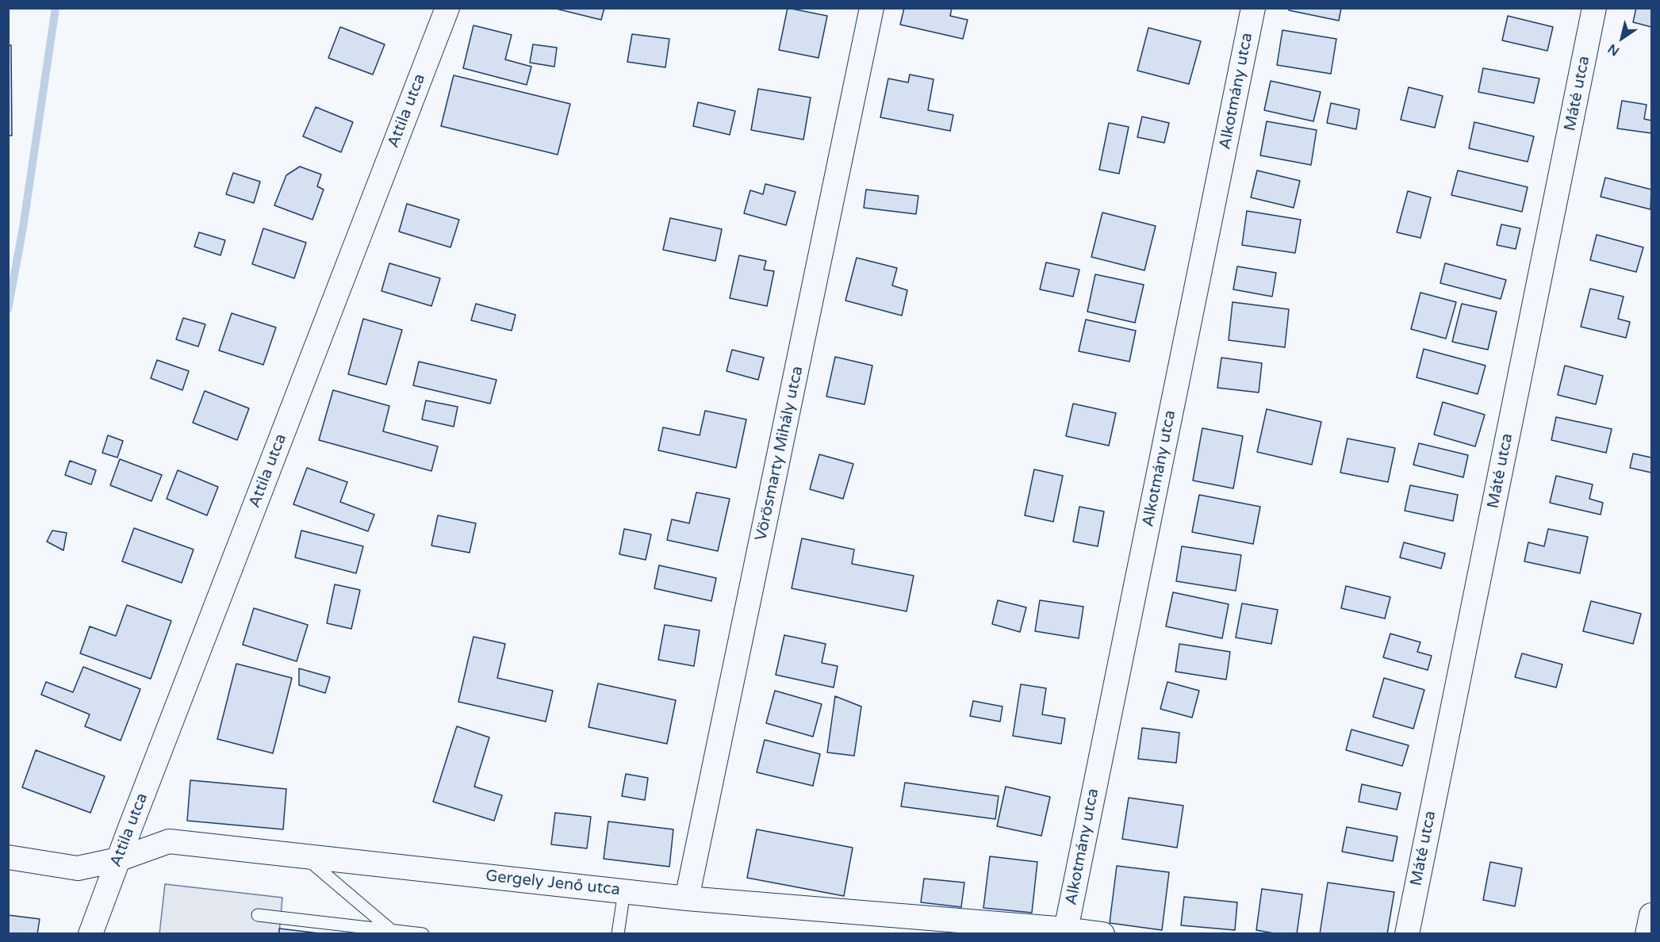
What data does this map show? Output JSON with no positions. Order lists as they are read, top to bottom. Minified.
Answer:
{"streets":{"street":["Alkotmány utca","Máté utca","Attila utca","Vörösmarty Mihály utca","Gergely Jenő utca"]},"crossings":[["Alkotmány utca","Gergely Jenő utca"],["Attila utca","Gergely Jenő utca"],["Vörösmarty Mihály utca","Gergely Jenő utca"]],"north":"bottom left"}
